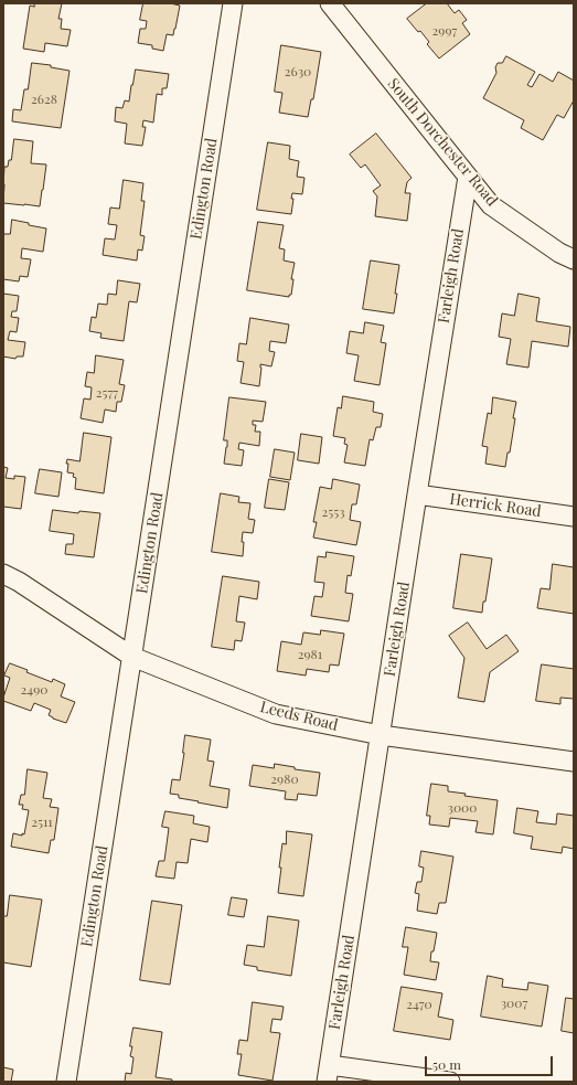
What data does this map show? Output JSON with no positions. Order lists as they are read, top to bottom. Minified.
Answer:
{"streets":{"street":["South Dorchester Road","Edington Road","Farleigh Road","Herrick Road","Leeds Road"]},"crossings":[["South Dorchester Road","Farleigh Road"],["Edington Road","Leeds Road"],["Farleigh Road","Herrick Road"],["Farleigh Road","Leeds Road"]],"house_numbers":["2997","2630","2628","2577","2553","2981","2490","2980","3000","2511","3007","2470"],"scale_bar":"50 m"}
